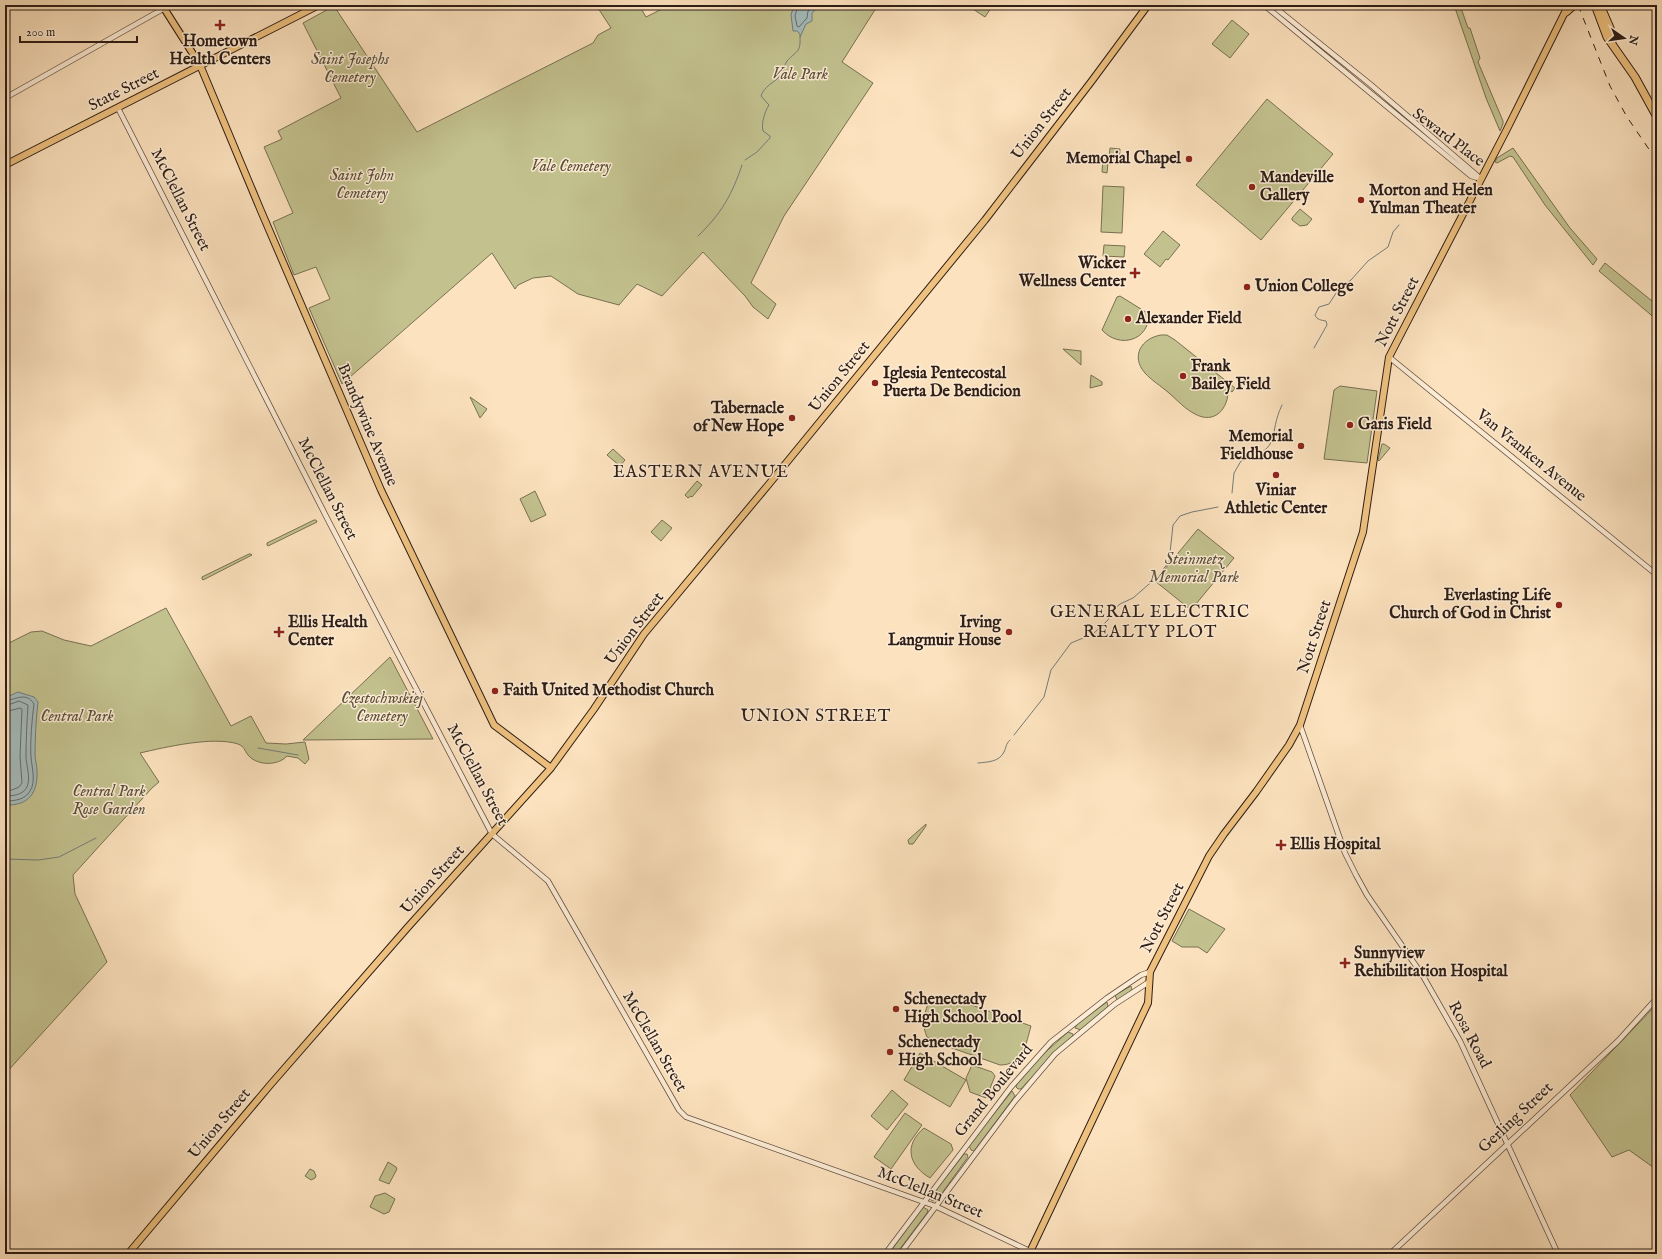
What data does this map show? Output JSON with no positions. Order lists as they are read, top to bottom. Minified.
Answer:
{"streets":{"main road":["State Street","Union Street","Nott Street","Brandywine Avenue"],"street":["Seward Place","McClellan Street","Van Vranken Avenue","Rosa Road","Grand Boulevard","Gerling Street"]},"crossings":[["State Street","McClellan Street"],["State Street","Brandywine Avenue"],["Union Street","McClellan Street"],["Union Street","Brandywine Avenue"],["Seward Place","Nott Street"],["McClellan Street","Nott Street"],["McClellan Street","Grand Boulevard"],["Nott Street","Van Vranken Avenue"],["Nott Street","Rosa Road"],["Nott Street","Grand Boulevard"],["Rosa Road","Gerling Street"]],"districts":["EASTERN AVENUE","GENERAL ELECTRIC REALTY PLOT","UNION STREET"],"parks":["Saint Josephs Cemetery","Vale Park","Vale Cemetery","Saint John Cemetery","Steinmetz Memorial Park","Czestochwskiej Cemetery","Central Park","Central Park Rose Garden"],"places":{"health":["Hometown Health Centers","Wicker Wellness Center","Ellis Health Center","Ellis Hospital","Sunnyview Rehibilitation Hospital"],"other":["Memorial Chapel","Mandeville Gallery","Morton and Helen Yulman Theater","Union College","Alexander Field","Frank Bailey Field","Iglesia Pentecostal Puerta De Bendicion","Tabernacle of New Hope","Garis Field","Memorial Fieldhouse","Viniar Athletic Center","Everlasting Life Church of God in Christ","Irving Langmuir House","Faith United Methodist Church","Schenectady High School Pool","Schenectady High School"]},"scale_bar":"200 m","north":"right"}
